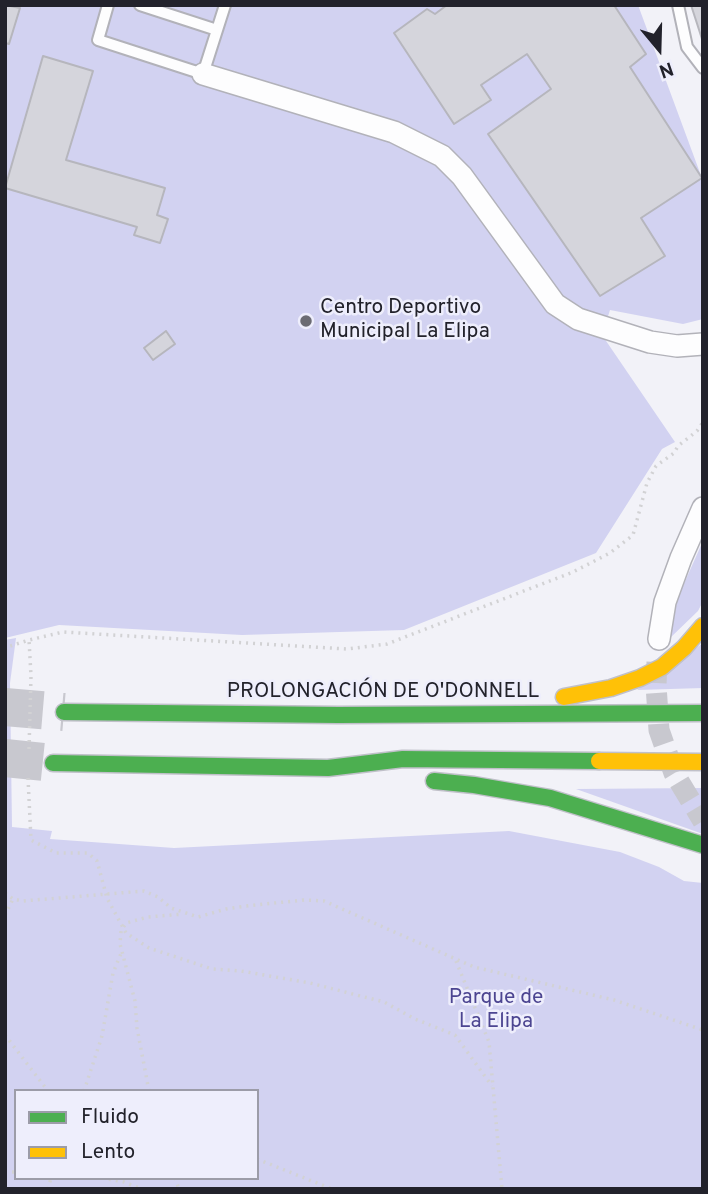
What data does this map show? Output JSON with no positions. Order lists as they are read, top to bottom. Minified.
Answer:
{"streets":{"highway":["PROLONGACIÓN DE O'DONNELL"]},"parks":["Parque de La Elipa"],"places":["Centro Deportivo Municipal La Elipa"],"legend":["Fluido","Lento"],"north":"bottom"}
